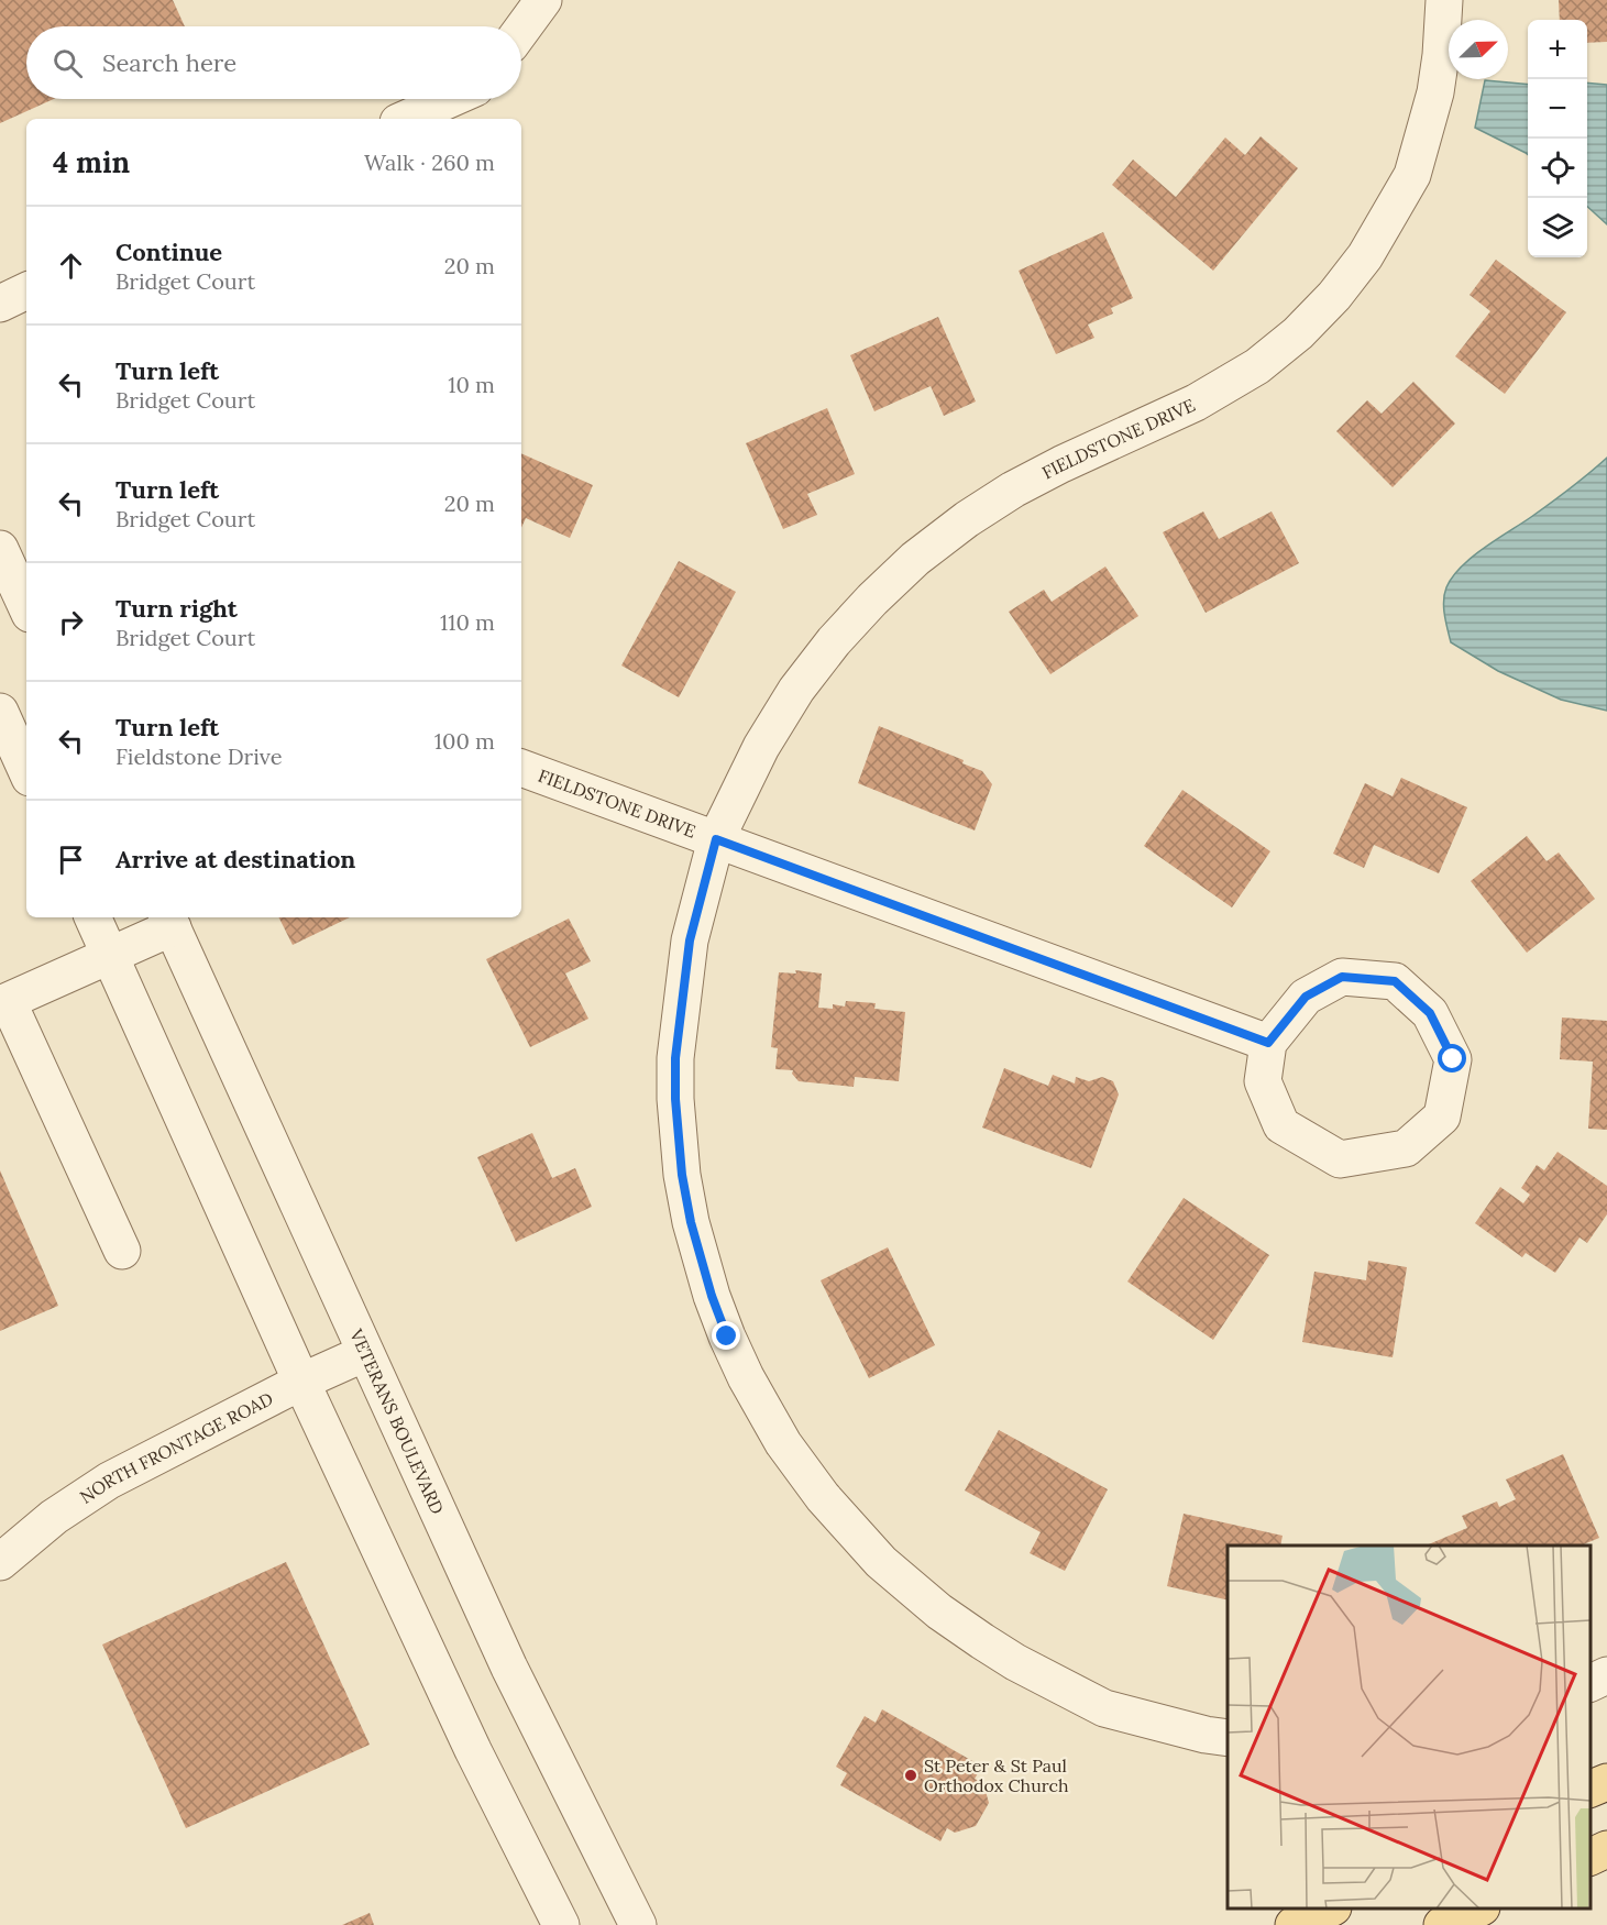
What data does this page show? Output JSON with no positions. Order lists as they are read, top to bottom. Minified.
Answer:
{"streets":{"street":["FIELDSTONE DRIVE","VETERANS BOULEVARD","NORTH FRONTAGE ROAD"]},"crossings":[["VETERANS BOULEVARD","NORTH FRONTAGE ROAD"]],"places":["St Peter & St Paul Orthodox Church"],"north":"top right","page":{"map_buttons":["+","−"],"search":"Search here","heading":["4 min","Walk · 260 m"],"list":[["Continue","Bridget Court","20 m"],["Turn left","Bridget Court","10 m"],["Turn left","Bridget Court","20 m"],["Turn right","Bridget Court","110 m"],["Turn left","Fieldstone Drive","100 m"],"Arrive at destination"]}}
